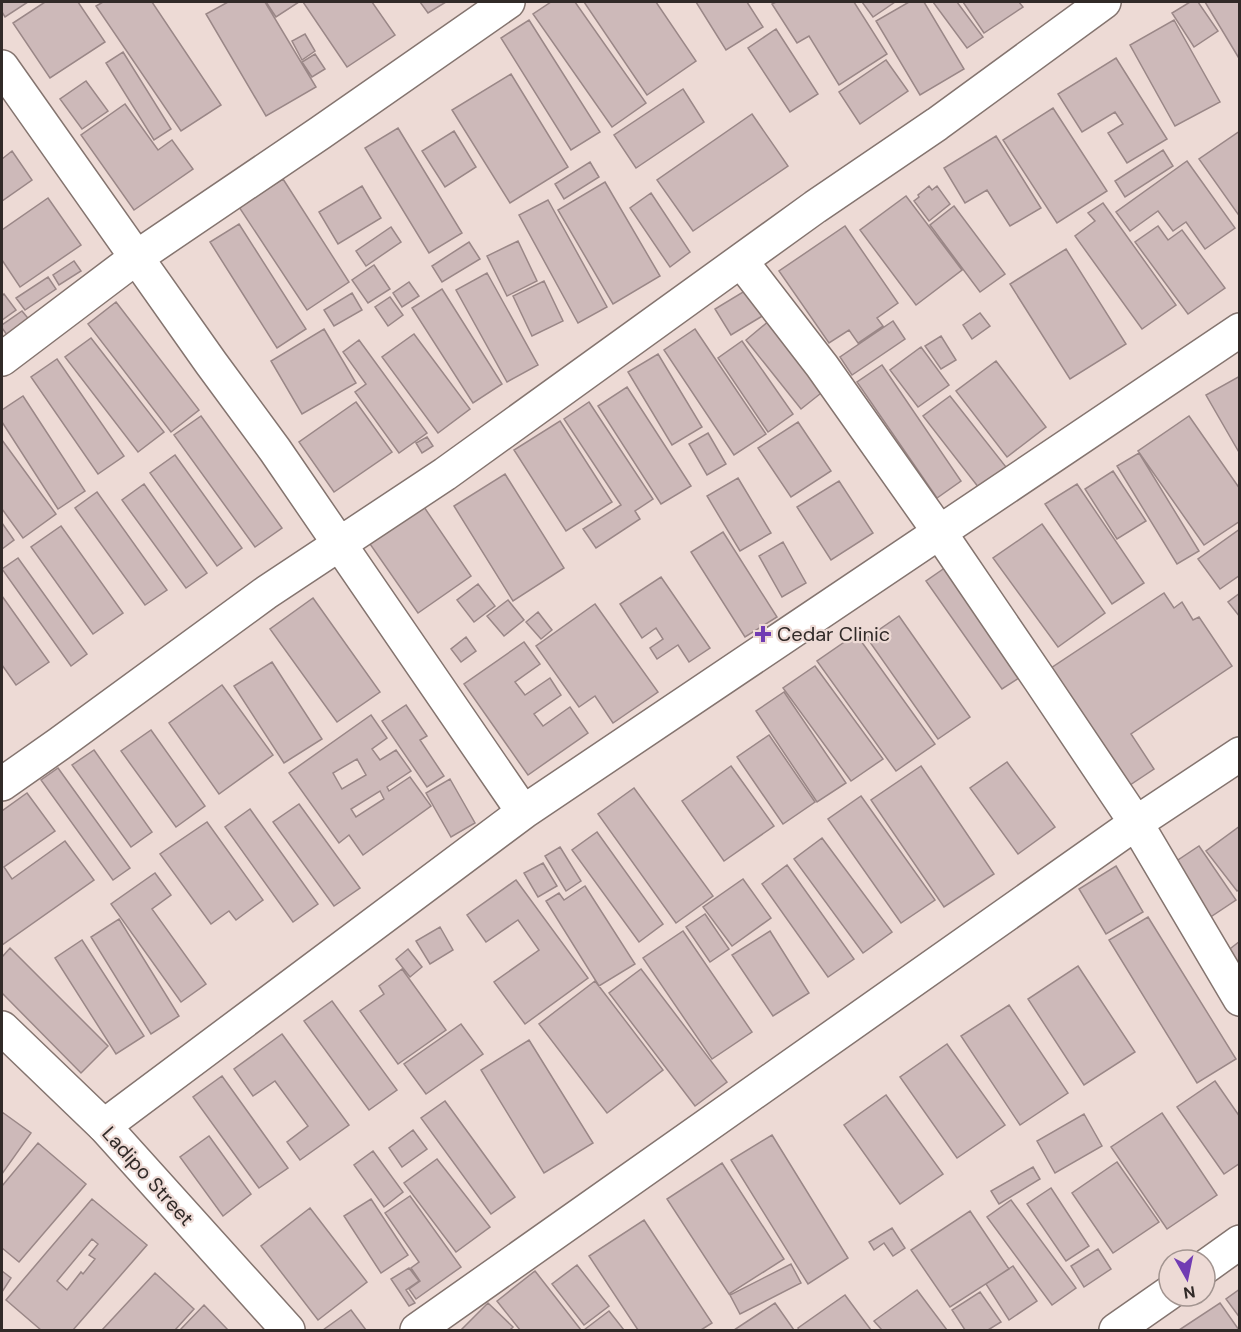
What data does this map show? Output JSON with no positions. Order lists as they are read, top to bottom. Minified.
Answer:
{"streets":{"street":["Ladipo Street"]},"places":{"health":["Cedar Clinic"]},"north":"bottom"}
